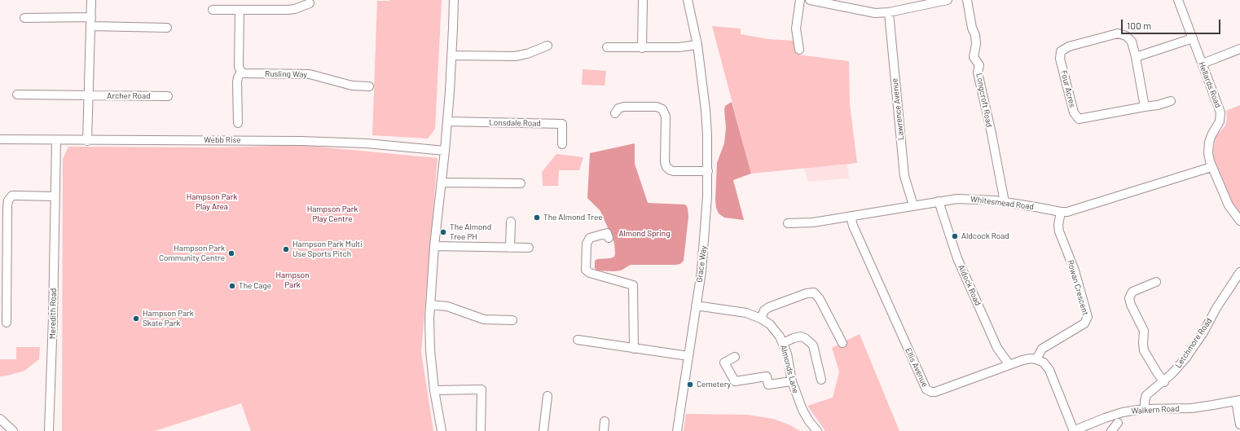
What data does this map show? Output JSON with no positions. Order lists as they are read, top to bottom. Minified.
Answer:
{"streets":{"street":["Rusling Way","Hellards Road","Four Acres","Archer Road","Longcroft Road","Lawrence Avenue","Lonsdale Road","Webb Rise","Whitesmead Road","Grace Way","Aldock Road","Rowan Crescent","Meredith Road","Letchmore Road","Ellis Avenue","Almonds Lane","Walkern Road"]},"crossings":[["Hellards Road","Whitesmead Road"],["Longcroft Road","Whitesmead Road"],["Lawrence Avenue","Whitesmead Road"],["Webb Rise","Meredith Road"],["Whitesmead Road","Aldock Road"],["Whitesmead Road","Rowan Crescent"],["Whitesmead Road","Ellis Avenue"],["Grace Way","Almonds Lane"],["Aldock Road","Ellis Avenue"],["Rowan Crescent","Ellis Avenue"],["Letchmore Road","Walkern Road"]],"parks":["Hampson Park Play Area","Hampson Park Play Centre","Almond Spring","Hampson Park"],"places":["The Almond Tree","The Almond Tree PH","Aldcock Road","Hampson Park Multi Use Sports Pitch","Hampson Park Community Centre","The Cage","Hampson Park Skate Park","Cemetery"],"scale_bar":"100 m"}
